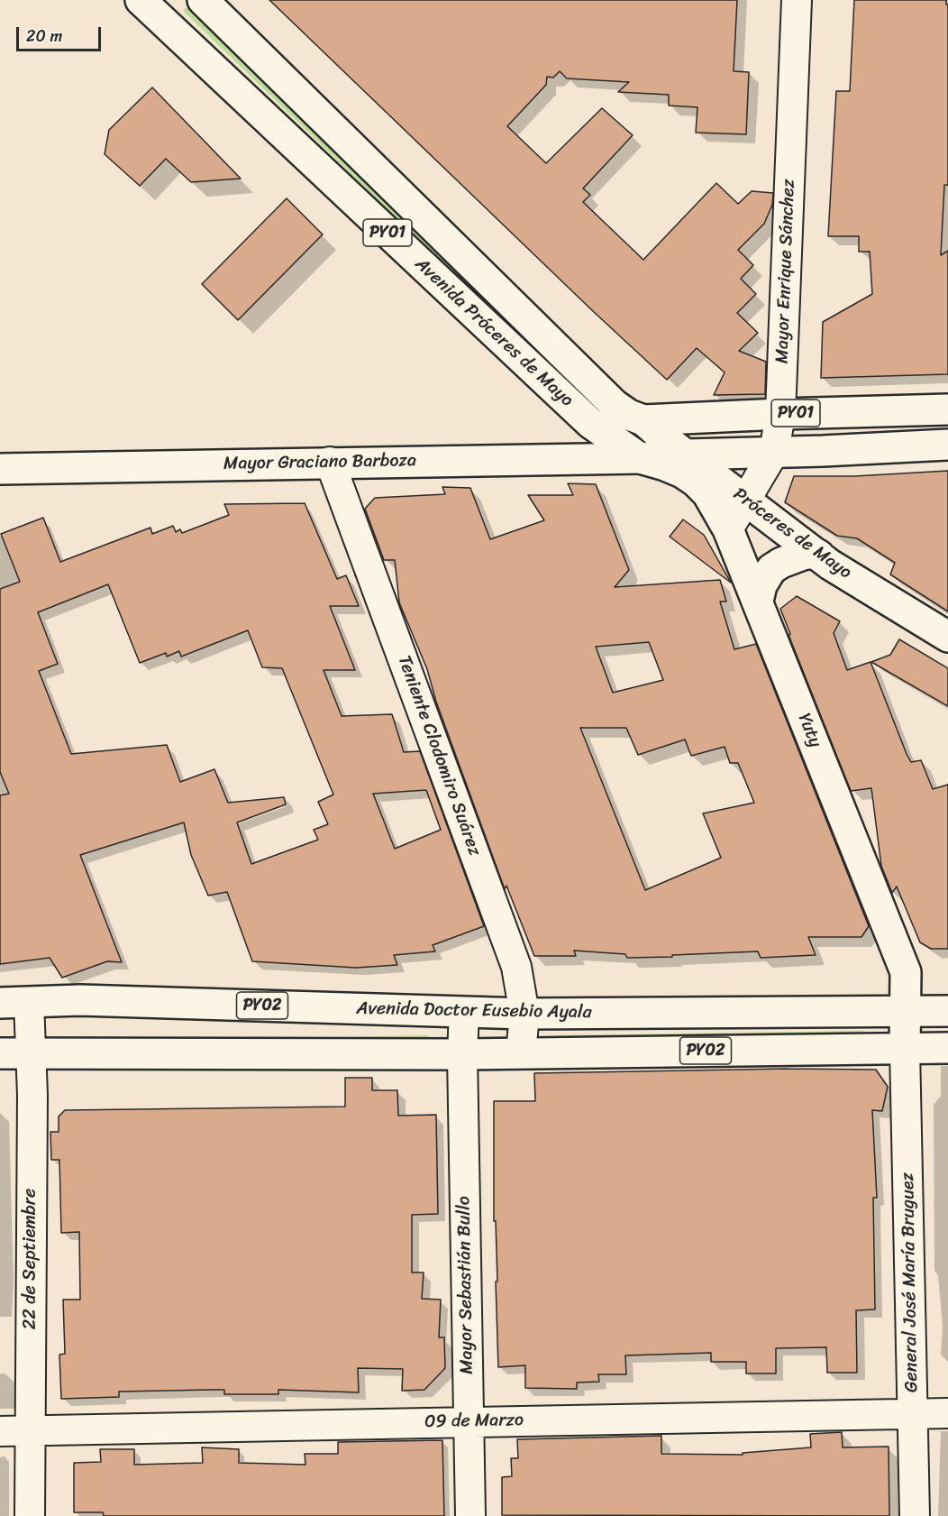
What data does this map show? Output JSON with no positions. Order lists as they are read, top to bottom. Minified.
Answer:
{"streets":{"main road":["PY01","Avenida Próceres de Mayo","Mayor Graciano Barboza","Próceres de Mayo","Yuty","PY02","Avenida Doctor Eusebio Ayala"],"street":["Mayor Enrique Sánchez","Teniente Clodomiro Suárez","22 de Septiembre","General José María Bruguez","Mayor Sebastián Bullo","09 de Marzo"]},"crossings":[["PY01","Mayor Enrique Sánchez"],["PY01","Avenida Próceres de Mayo"],["PY01","Mayor Graciano Barboza"],["PY01","Próceres de Mayo"],["PY01","Yuty"],["Mayor Enrique Sánchez","Próceres de Mayo"],["Mayor Enrique Sánchez","Yuty"],["Avenida Próceres de Mayo","Mayor Graciano Barboza"],["Avenida Próceres de Mayo","Próceres de Mayo"],["Avenida Próceres de Mayo","Yuty"],["Mayor Graciano Barboza","Yuty"],["Mayor Graciano Barboza","Teniente Clodomiro Suárez"],["Yuty","PY02"],["Yuty","Avenida Doctor Eusebio Ayala"],["Yuty","General José María Bruguez"],["Teniente Clodomiro Suárez","PY02"],["Teniente Clodomiro Suárez","Avenida Doctor Eusebio Ayala"],["PY02","22 de Septiembre"],["PY02","General José María Bruguez"],["PY02","Mayor Sebastián Bullo"],["Avenida Doctor Eusebio Ayala","22 de Septiembre"],["22 de Septiembre","09 de Marzo"],["General José María Bruguez","09 de Marzo"],["Mayor Sebastián Bullo","09 de Marzo"]],"scale_bar":"20 m"}
